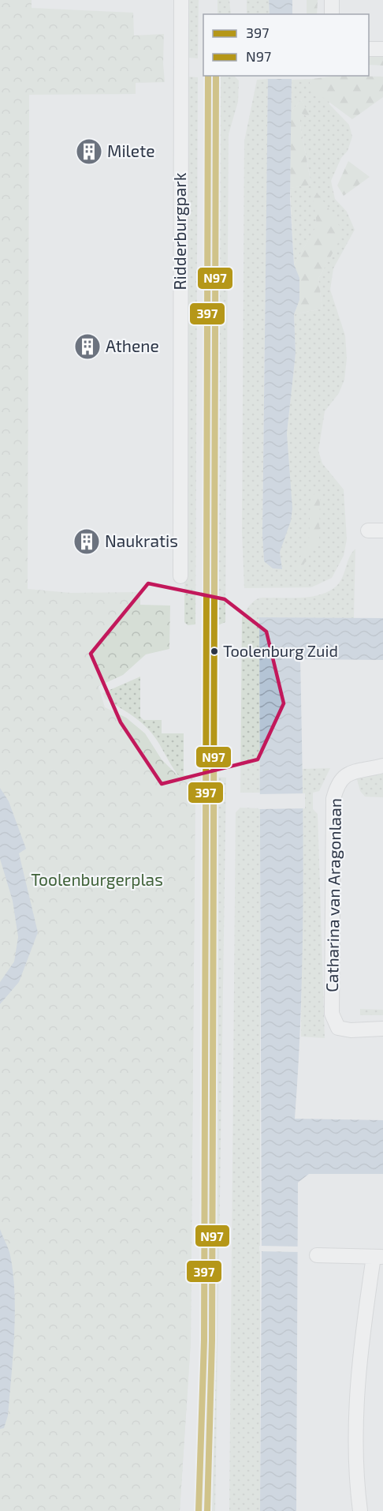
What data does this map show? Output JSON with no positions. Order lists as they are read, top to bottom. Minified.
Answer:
{"streets":{"street":["Ridderburgpark","Catharina van Aragonlaan"]},"parks":["Toolenburgerplas"],"places":{"building":["Milete","Athene","Naukratis"],"other":["Toolenburg Zuid"]},"lines":["transit line 397","transit line N97"],"legend":["397","N97"]}
